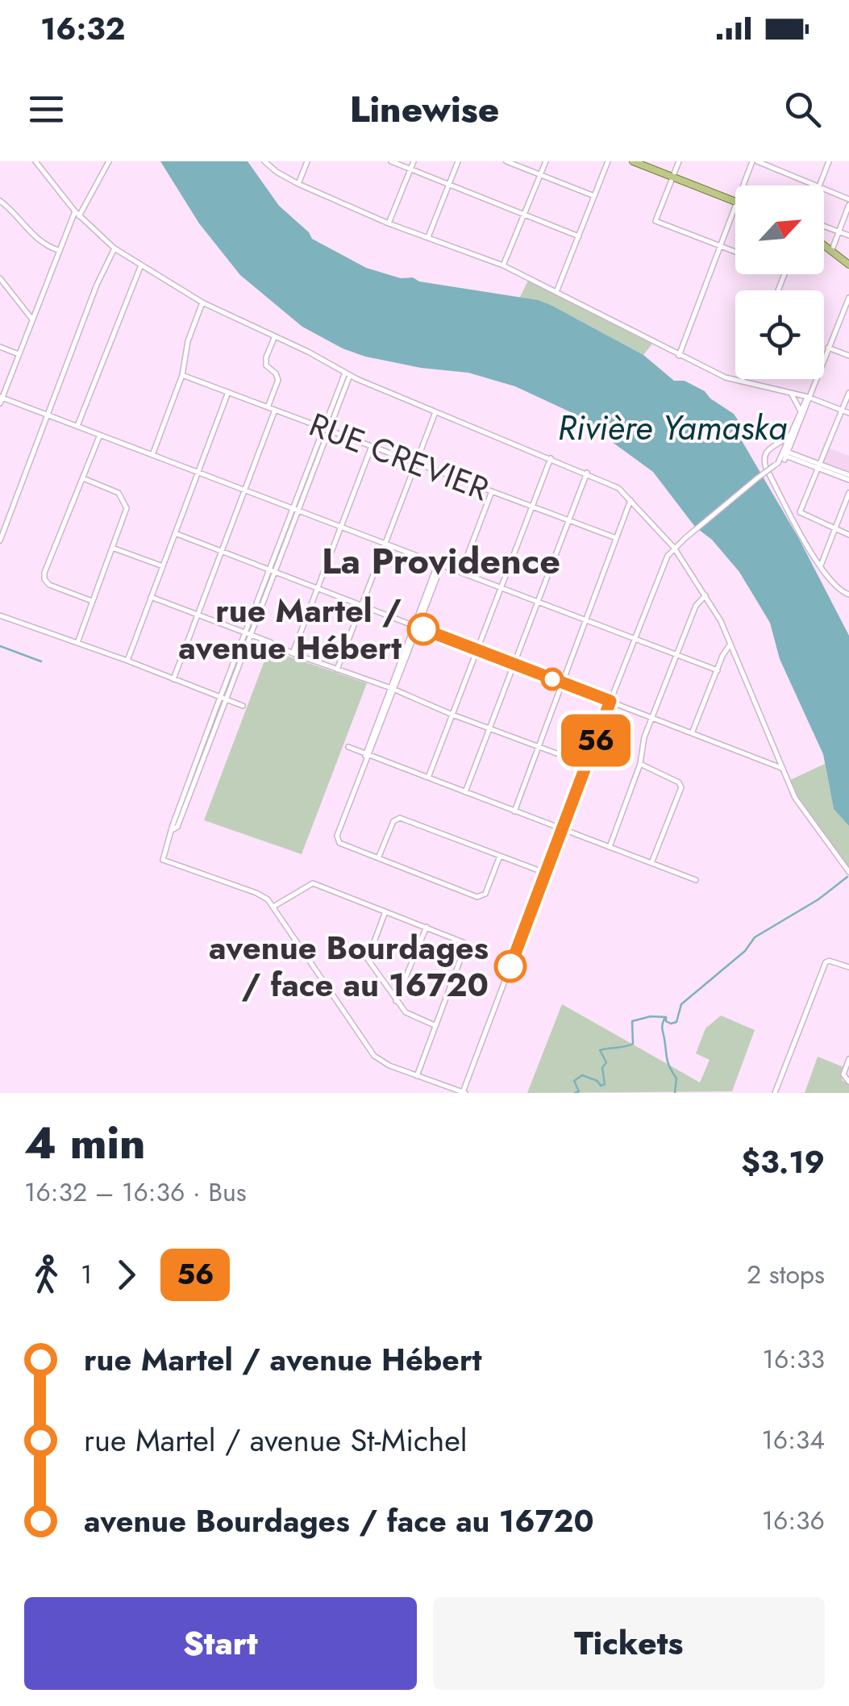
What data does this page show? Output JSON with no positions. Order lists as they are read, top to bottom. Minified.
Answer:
{"streets":{"street":["RUE CREVIER"]},"districts":["La Providence"],"water":["Rivière Yamaska"],"places":["rue Martel / avenue Hébert","avenue Bourdages / face au 16720"],"lines":["bus line 56"],"north":"top right","page":{"status":"16:32","header":"Linewise","on_map":"56","heading":["4 min","16:32 – 16:36 · Bus","$3.19"],"legs":["1","56","2 stops"],"list":[{"name":"rue Martel / avenue Hébert","value":"16:33"},{"name":"rue Martel / avenue St-Michel","value":"16:34"},{"name":"avenue Bourdages / face au 16720","value":"16:36"}],"buttons":["Start","Tickets"]}}
